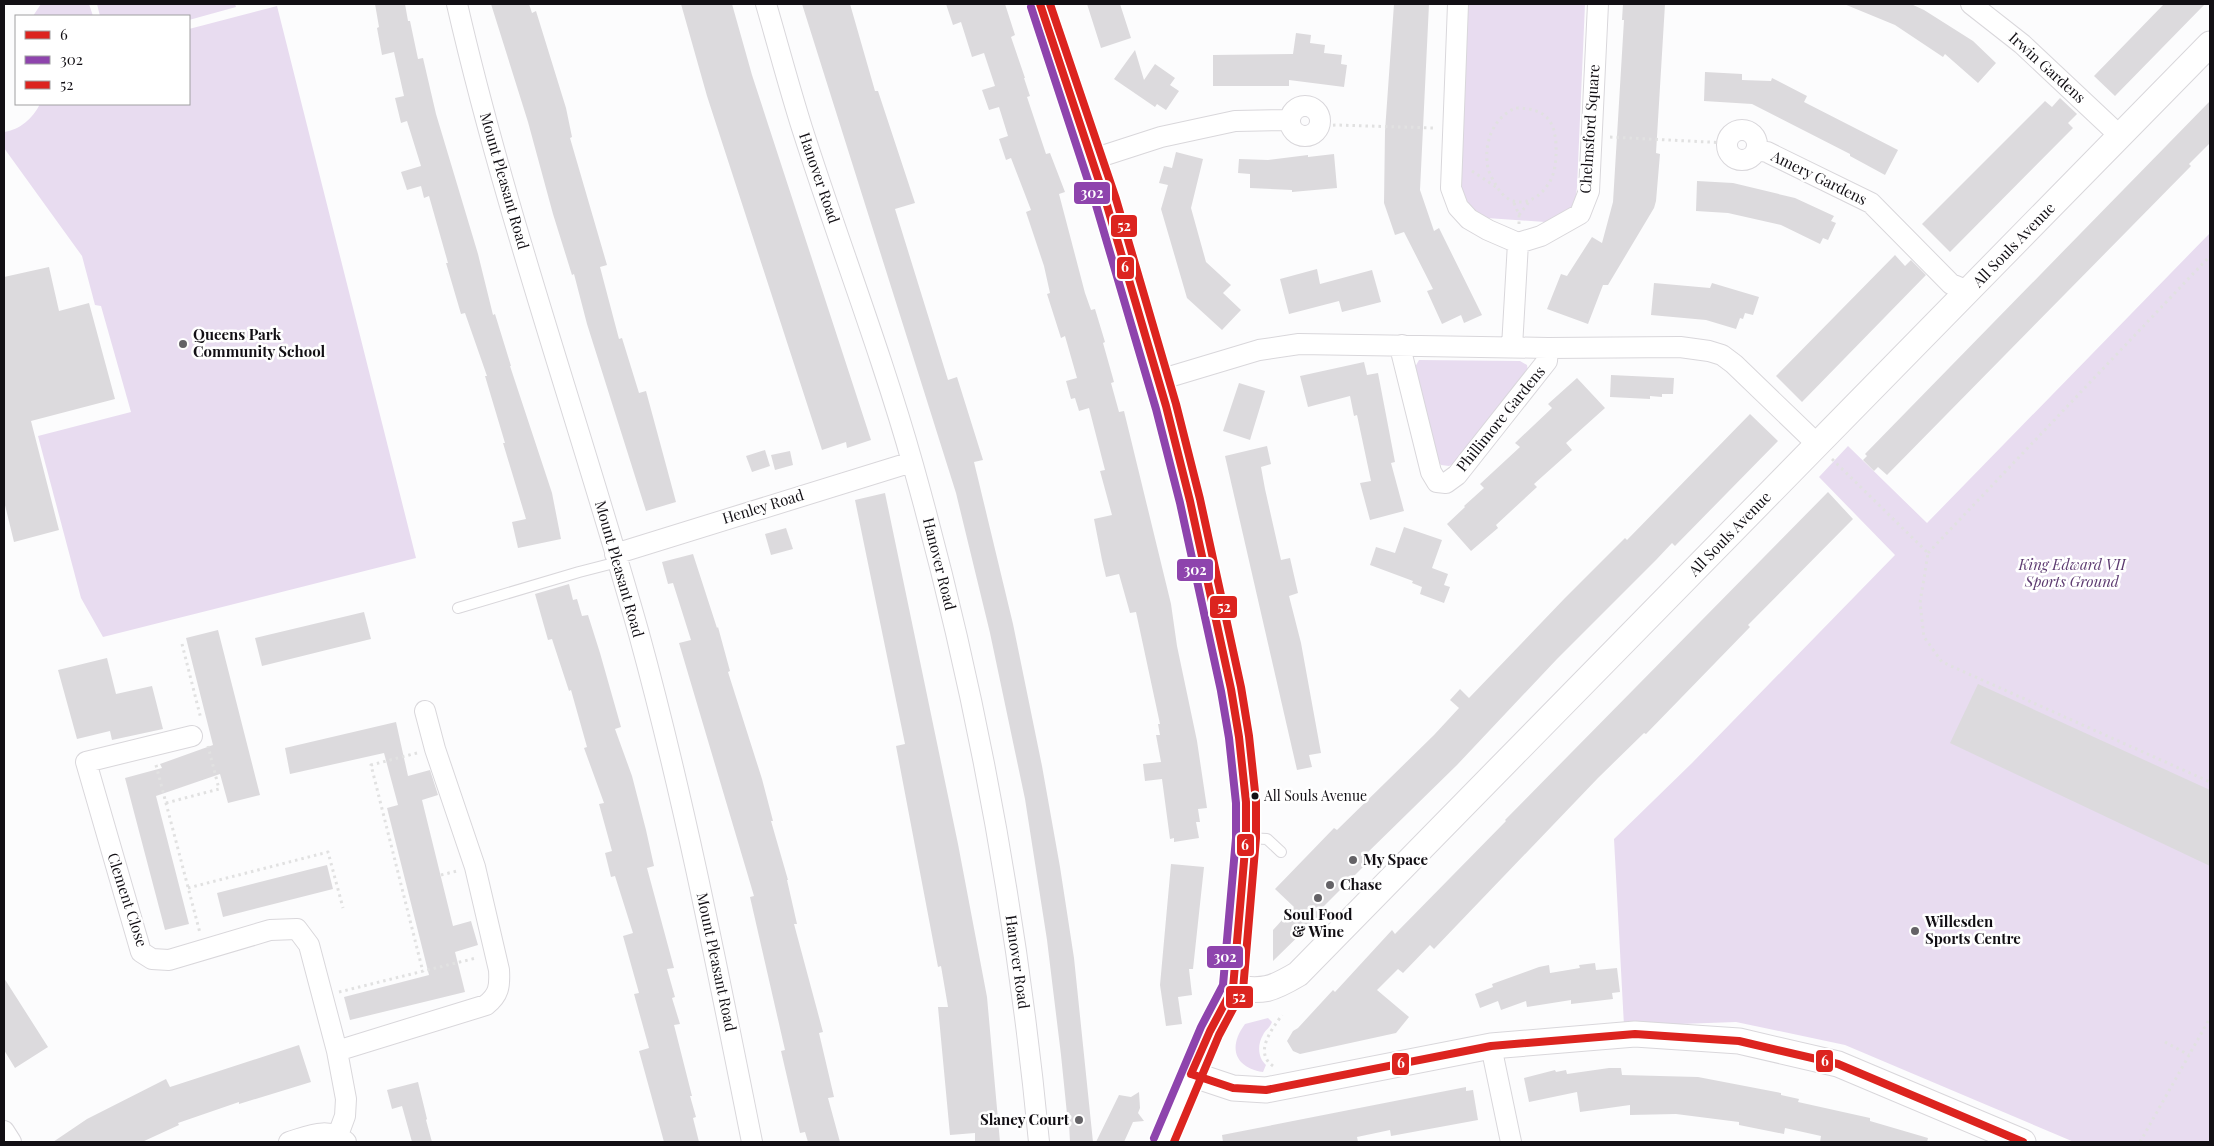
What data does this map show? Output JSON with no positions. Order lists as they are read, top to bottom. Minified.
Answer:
{"streets":{"street":["Irwin Gardens","Chelmsford Square","Hanover Road","Amery Gardens","Mount Pleasant Road","All Souls Avenue","Phillimore Gardens","Henley Road","Clement Close"]},"crossings":[["Irwin Gardens","All Souls Avenue"],["Hanover Road","Henley Road"],["Amery Gardens","All Souls Avenue"],["Mount Pleasant Road","Henley Road"],["All Souls Avenue","Phillimore Gardens"]],"parks":["King Edward VII Sports Ground"],"places":["Queens Park Community School","All Souls Avenue","My Space","Chase","Soul Food & Wine","Willesden Sports Centre","Slaney Court"],"lines":["transit line 6","transit line 52","transit line 302"],"legend":["6","302","52"]}
